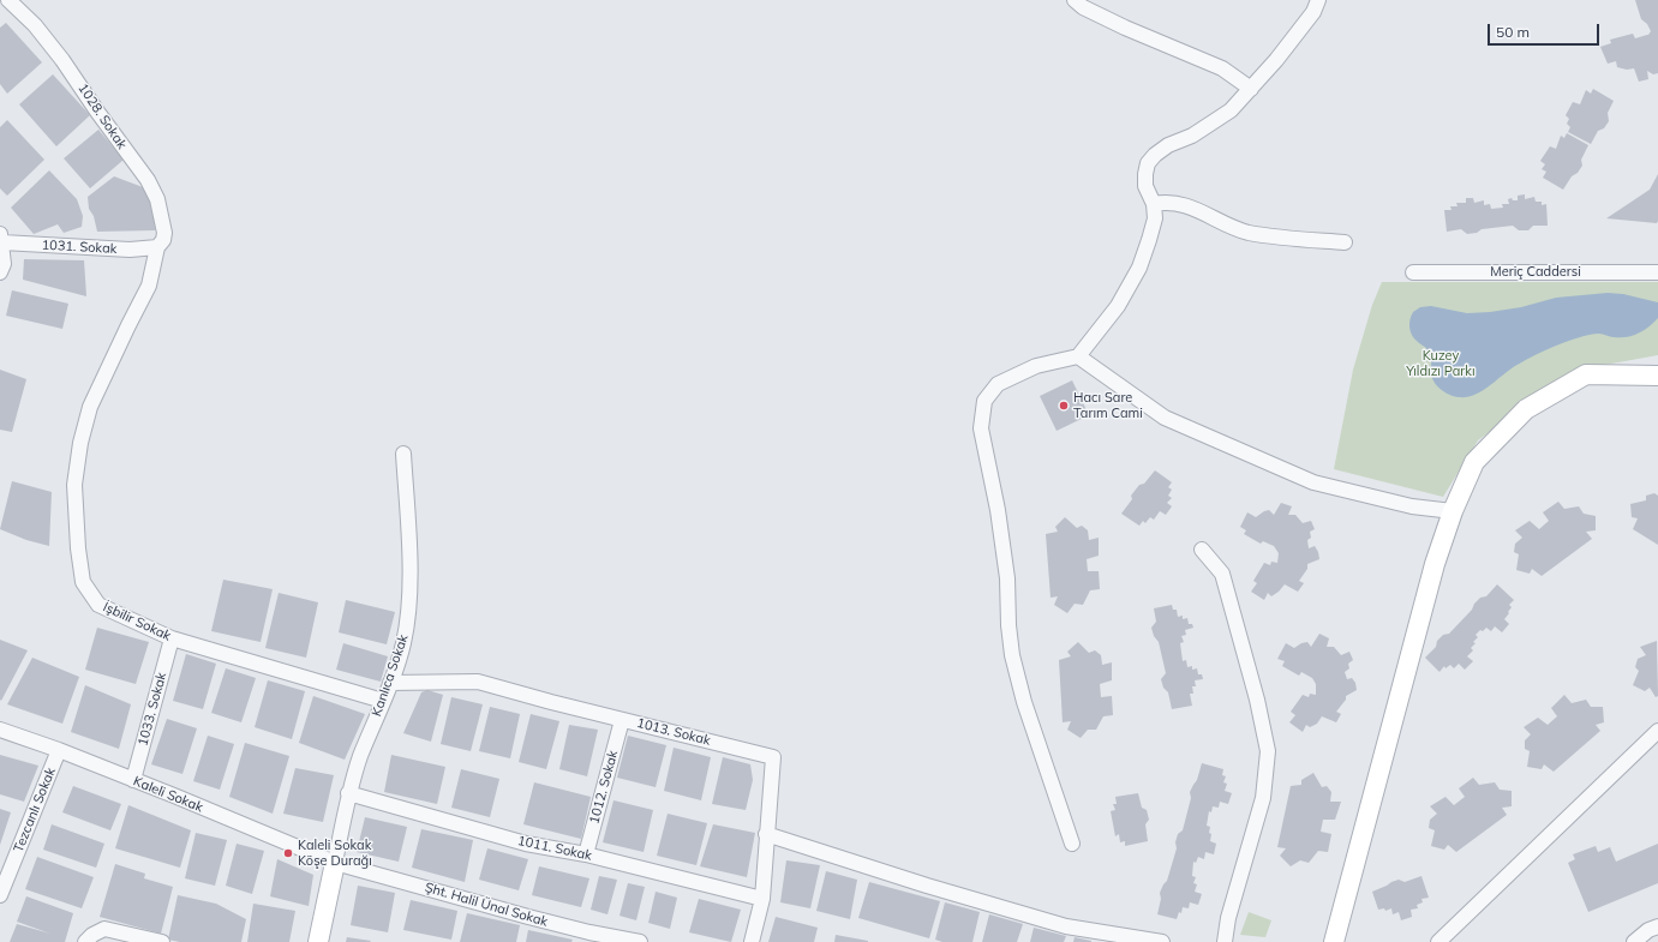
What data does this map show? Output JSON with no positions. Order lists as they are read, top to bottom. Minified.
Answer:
{"streets":{"street":["1028. Sokak","1031. Sokak","Meriç Caddersi","İşbilir Sokak","Kanlıca Sokak","1033. Sokak","1013. Sokak","1012. Sokak","Kaleli Sokak","Tezcanlı Sokak","1011. Sokak","Şht. Halil Ünal Sokak"]},"crossings":[["1028. Sokak","1031. Sokak"],["1028. Sokak","İşbilir Sokak"],["İşbilir Sokak","Kanlıca Sokak"],["İşbilir Sokak","1033. Sokak"],["Kanlıca Sokak","1013. Sokak"],["Kanlıca Sokak","Kaleli Sokak"],["Kanlıca Sokak","1011. Sokak"],["Kanlıca Sokak","Şht. Halil Ünal Sokak"],["1033. Sokak","Kaleli Sokak"],["1013. Sokak","1012. Sokak"],["1013. Sokak","1011. Sokak"],["1012. Sokak","1011. Sokak"],["Kaleli Sokak","Tezcanlı Sokak"],["Kaleli Sokak","Şht. Halil Ünal Sokak"]],"parks":["Kuzey Yıldızı Parkı"],"places":["Hacı Sare Tarım Cami","Kaleli Sokak Köşe Durağı"],"scale_bar":"50 m"}
